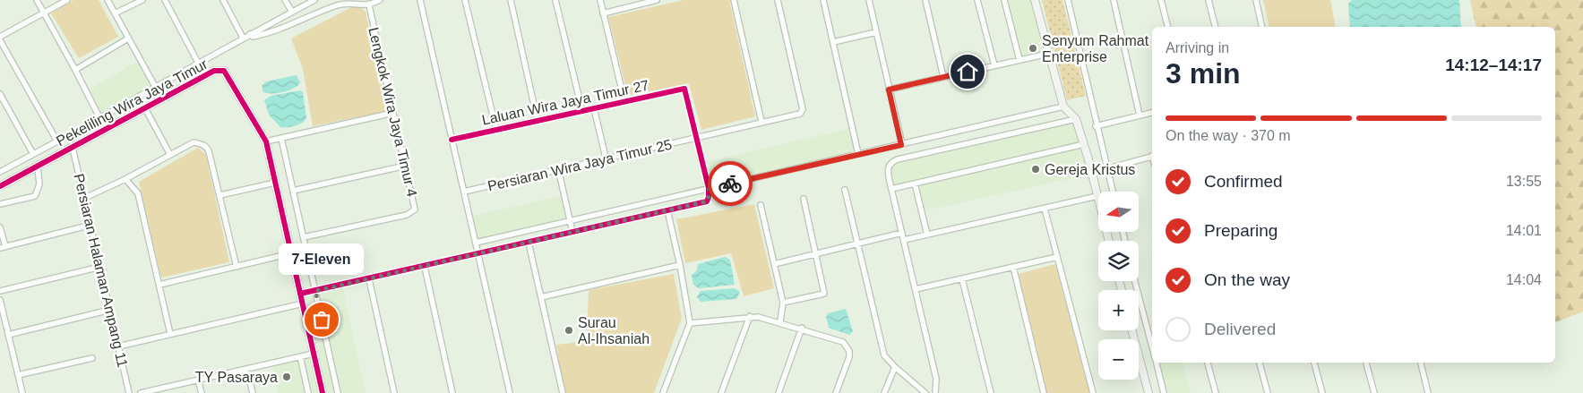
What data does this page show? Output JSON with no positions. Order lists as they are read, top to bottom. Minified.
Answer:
{"streets":{"street":["Pekeliling Wira Jaya Timur","Laluan Wira Jaya Timur 27","Lengkok Wira Jaya Timur 4","Persiaran Wira Jaya Timur 25","Persiaran Halaman Ampang 11"]},"crossings":[["Pekeliling Wira Jaya Timur","Persiaran Halaman Ampang 11"],["Laluan Wira Jaya Timur 27","Persiaran Wira Jaya Timur 25"]],"places":["Senyum Rahmat Enterprise","Gereja Kristus","7-Eleven","Surau Al-Ihsaniah","TY Pasaraya"],"north":"left","page":{"heading":["3 min","Arriving in","14:12–14:17"],"bar":"On the way · 370 m","list":[["Confirmed","13:55"],["Preparing","14:01"],["On the way","14:04"],"Delivered"],"map_buttons":["+","−"],"bubble":"7-Eleven"}}
